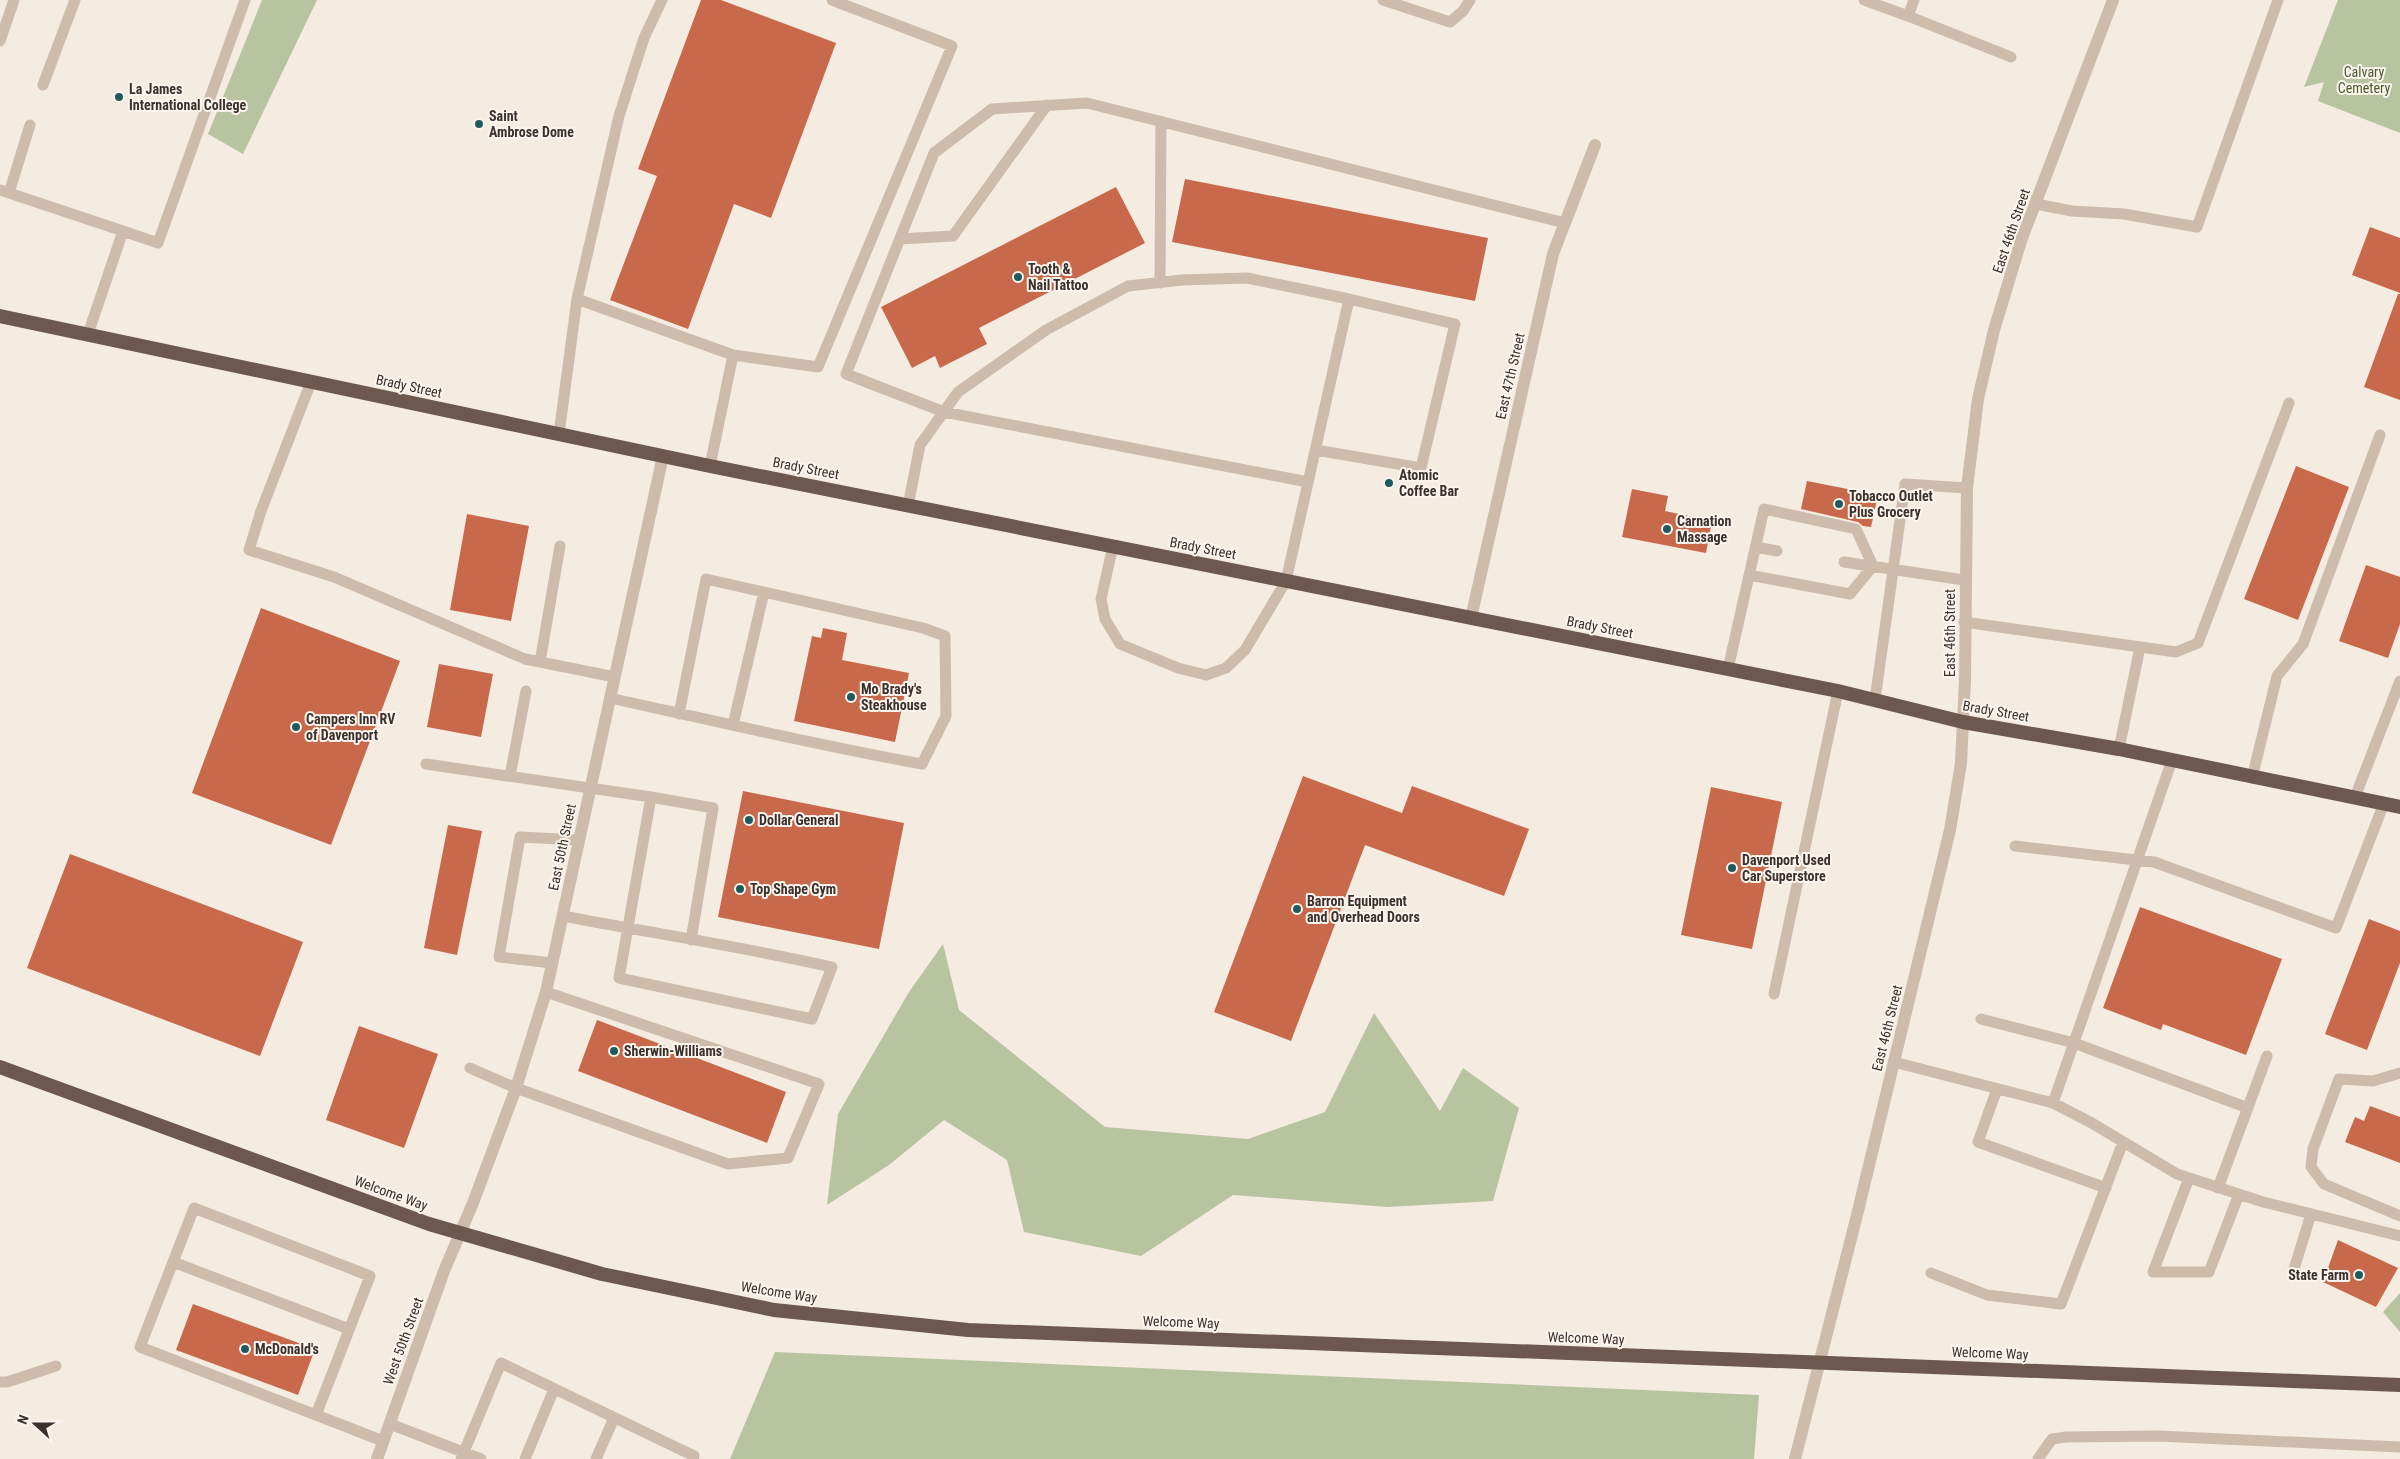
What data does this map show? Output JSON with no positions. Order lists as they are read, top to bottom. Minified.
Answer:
{"streets":{"highway":["Brady Street","Welcome Way"],"street":["East 46th Street","East 47th Street","East 50th Street","West 50th Street"]},"crossings":[["East 46th Street","Brady Street"],["East 46th Street","Welcome Way"],["East 47th Street","Brady Street"],["Brady Street","East 50th Street"],["East 50th Street","Welcome Way"],["East 50th Street","West 50th Street"],["Welcome Way","West 50th Street"]],"parks":["Calvary Cemetery"],"places":["La James International College","Saint Ambrose Dome","Tooth & Nail Tattoo","Atomic Coffee Bar","Tobacco Outlet Plus Grocery","Carnation Massage","Mo Brady's Steakhouse","Campers Inn RV of Davenport","Dollar General","Davenport Used Car Superstore","Top Shape Gym","Barron Equipment and Overhead Doors","Sherwin-Williams","State Farm","McDonald's"],"north":"left"}
